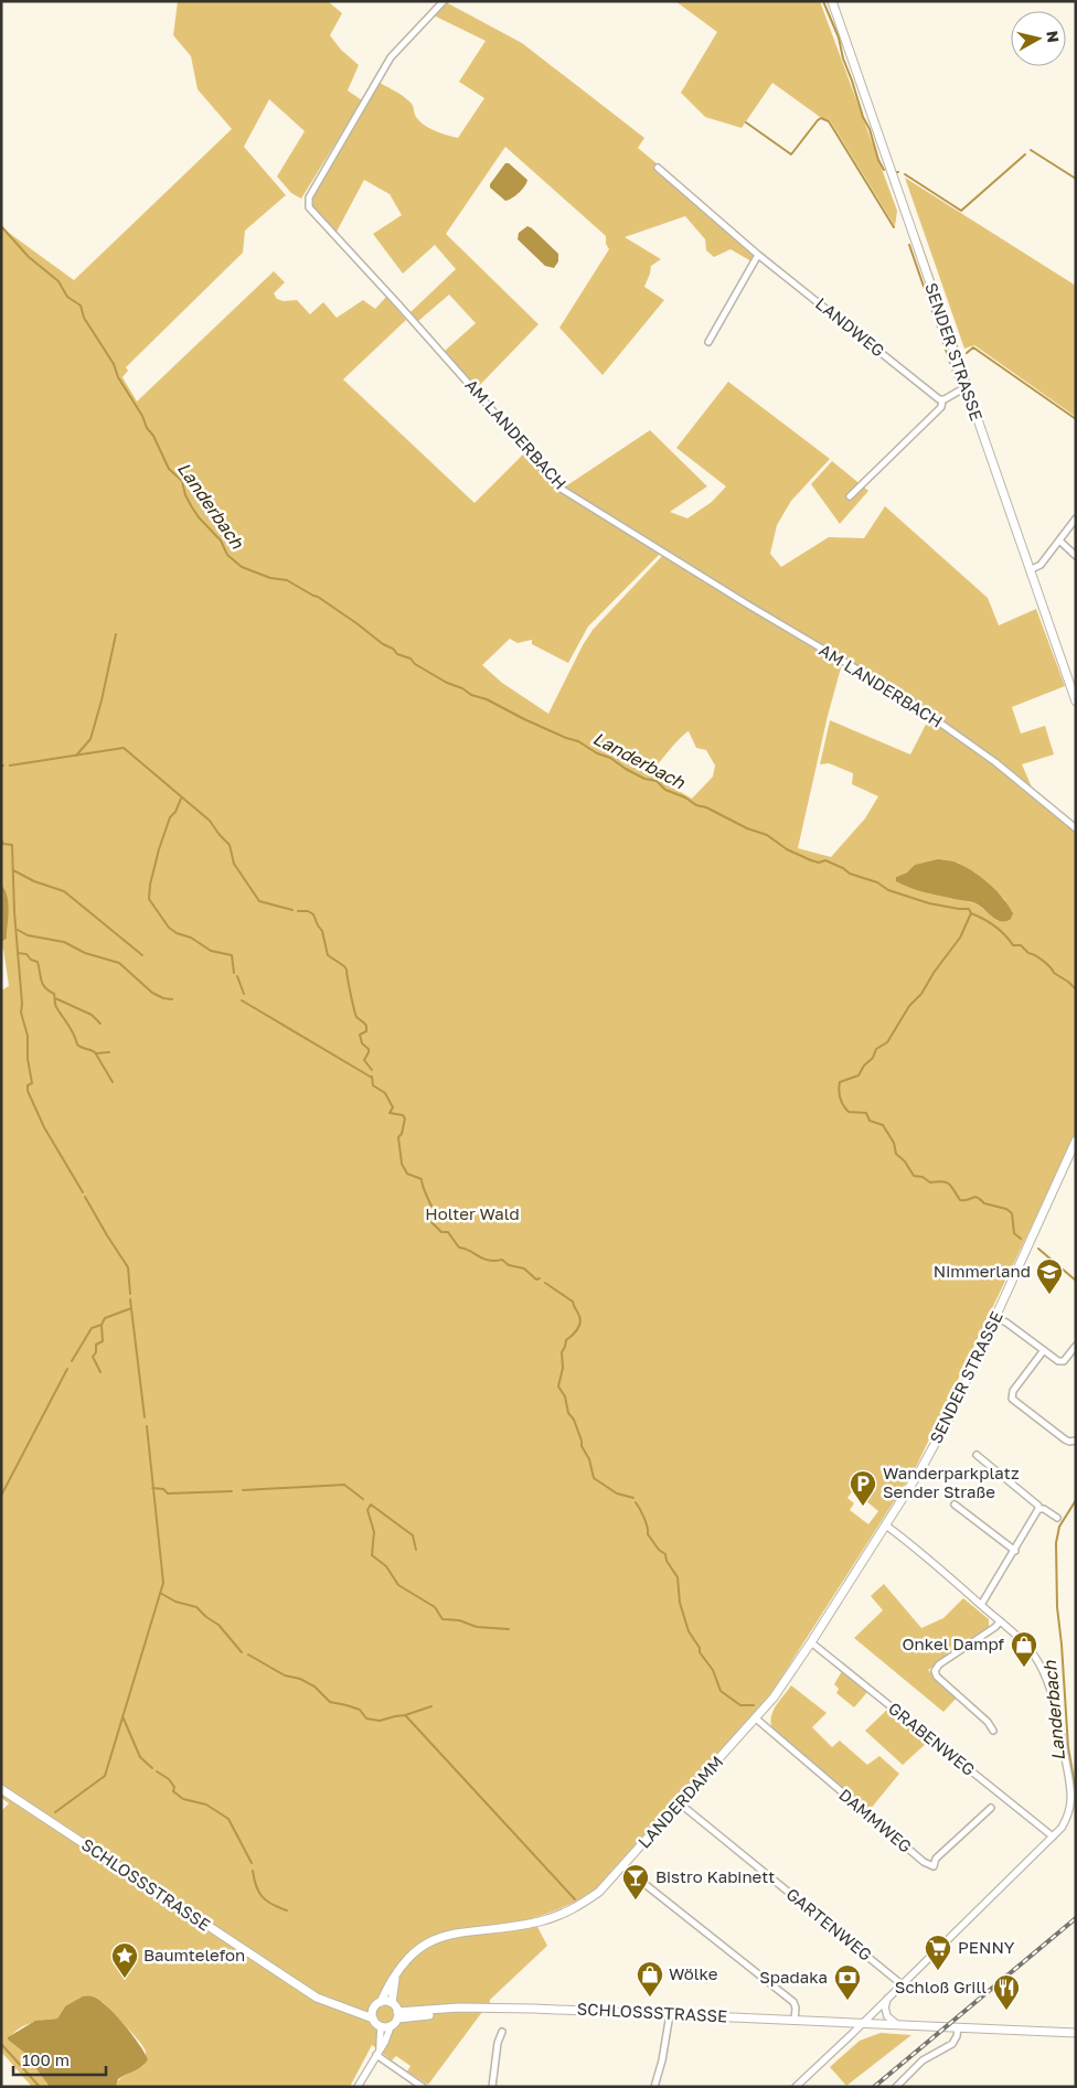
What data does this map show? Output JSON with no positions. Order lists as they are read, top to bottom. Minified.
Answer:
{"streets":{"main road":["SENDER STRASSE","LANDERDAMM","SCHLOSSSTRASSE"],"street":["LANDWEG","AM LANDERBACH","GRABENWEG","DAMMWEG","GARTENWEG"]},"crossings":[["SENDER STRASSE","LANDERDAMM"],["GRABENWEG","LANDERDAMM"],["LANDERDAMM","DAMMWEG"],["LANDERDAMM","SCHLOSSSTRASSE"],["LANDERDAMM","GARTENWEG"]],"water":["Landerbach"],"parks":["Holter Wald"],"places":{"school or university":["Nimmerland"],"parking":["Wanderparkplatz Sender Straße"],"shop":["Onkel Dampf","Wölke"],"bar":["Bistro Kabinett"],"supermarket":["PENNY"],"place":["Baumtelefon"],"bank":["Spadaka"],"restaurant":["Schloß Grill"]},"scale_bar":"100 m","north":"right"}
